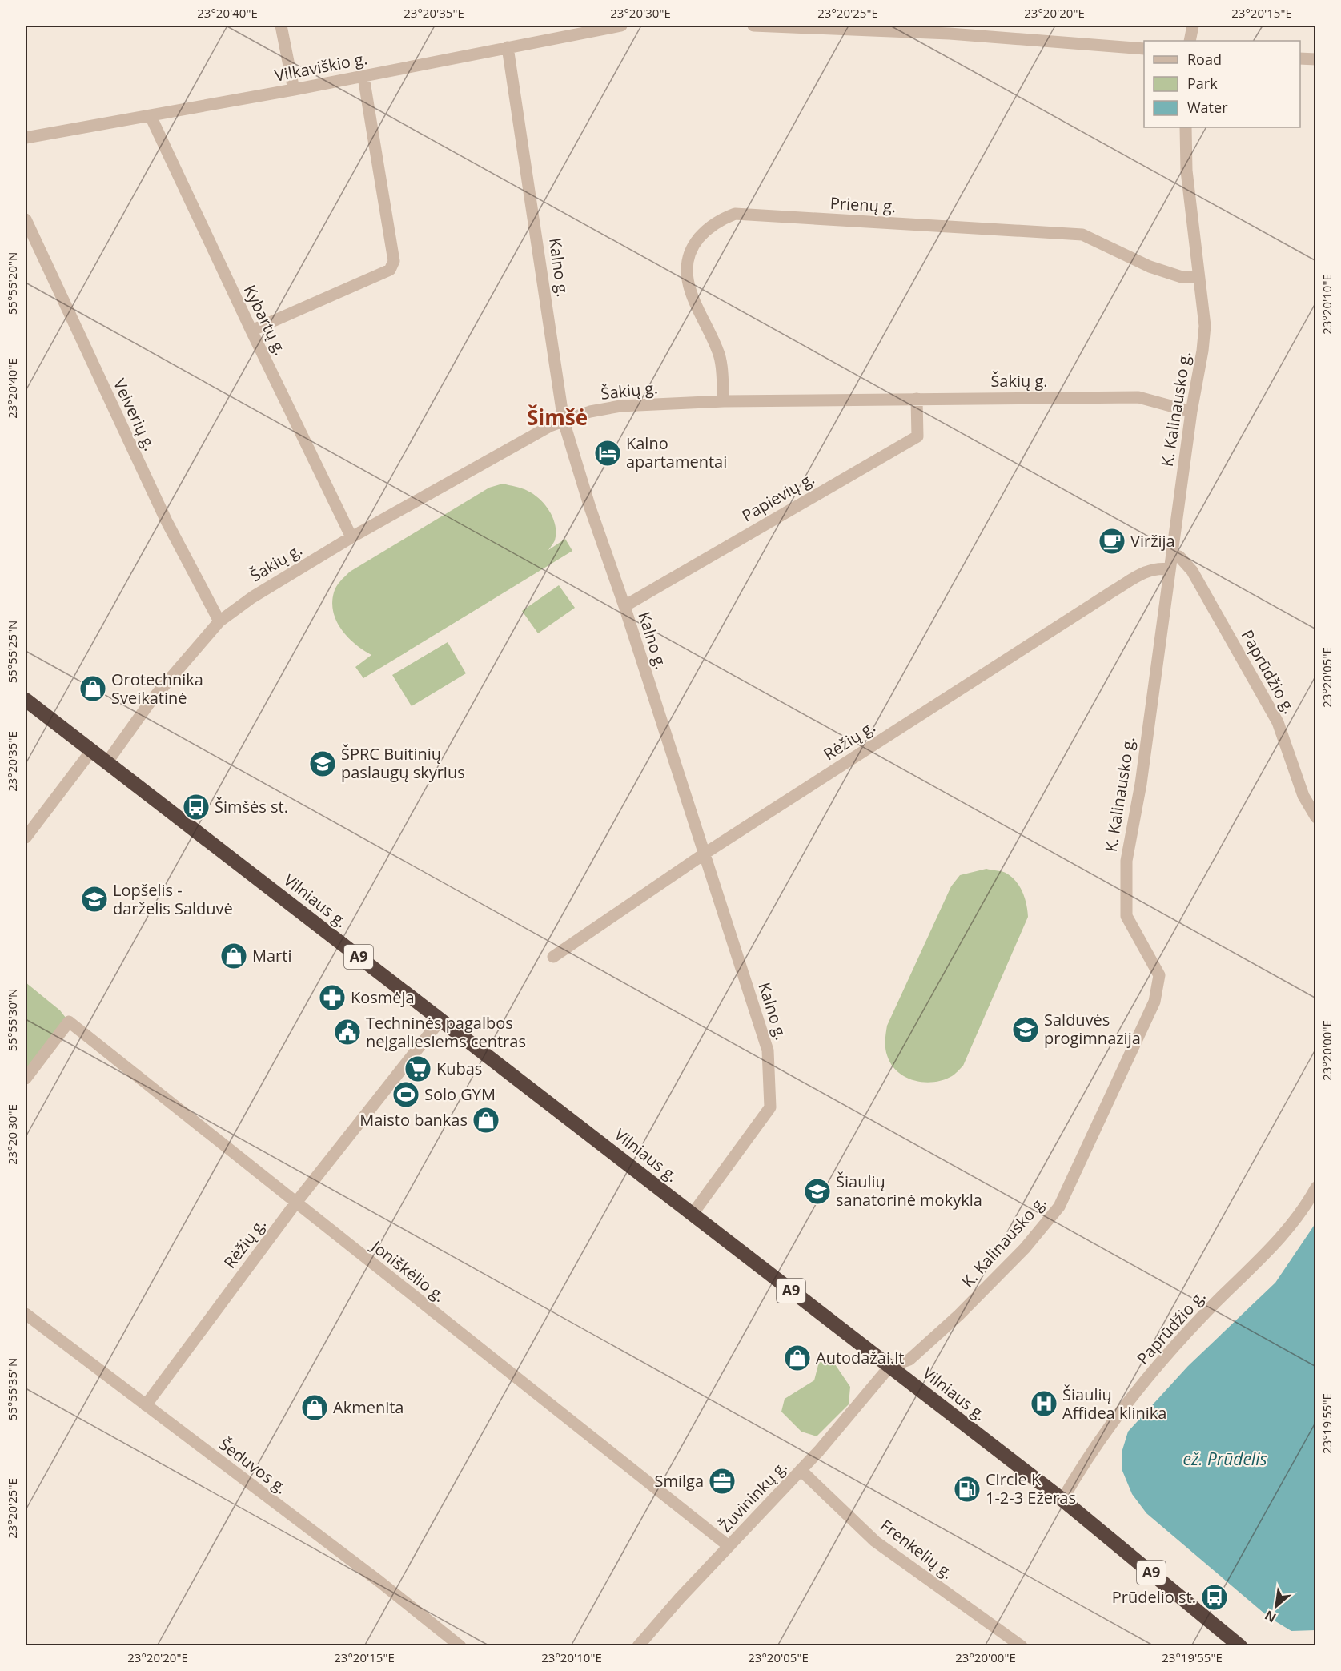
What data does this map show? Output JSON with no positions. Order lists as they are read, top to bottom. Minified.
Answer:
{"streets":{"highway":["Vilniaus g.","A9"],"street":["Vilkaviškio g.","Prienų g.","Kalno g.","Kybartų g.","Šakių g.","K. Kalinausko g.","Veiverių g.","Papievių g.","Paprūdžio g.","Rėžių g.","Joniškėlio g.","Šeduvos g.","Žuvininkų g.","Frenkelių g."]},"crossings":[["Vilkaviškio g.","Kalno g."],["Vilkaviškio g.","Kybartų g."],["Prienų g.","Šakių g."],["Prienų g.","K. Kalinausko g."],["Kalno g.","Šakių g."],["Kalno g.","Papievių g."],["Kalno g.","Rėžių g."],["Kalno g.","Vilniaus g."],["Kybartų g.","Šakių g."],["Šakių g.","K. Kalinausko g."],["Šakių g.","Veiverių g."],["Šakių g.","Papievių g."],["Šakių g.","Vilniaus g."],["K. Kalinausko g.","Paprūdžio g."],["K. Kalinausko g.","Rėžių g."],["K. Kalinausko g.","Vilniaus g."],["K. Kalinausko g.","Žuvininkų g."],["Paprūdžio g.","Vilniaus g."],["Rėžių g.","Vilniaus g."],["Rėžių g.","Joniškėlio g."],["Rėžių g.","Šeduvos g."],["Vilniaus g.","Žuvininkų g."],["Joniškėlio g.","Žuvininkų g."],["Žuvininkų g.","Frenkelių g."]],"districts":["Šimšė"],"water":["ež. Prūdelis"],"places":{"hotel":["Kalno apartamentai"],"cafe":["Viržija"],"shop":["Orotechnika Sveikatinė","Marti","Maisto bankas","Autodažai.lt","Akmenita"],"school or university":["ŠPRC Buitinių paslaugų skyrius","Lopšelis - darželis Salduvė","Salduvės progimnazija","Šiaulių sanatorinė mokykla"],"bus stop":["Šimšės st.","Prūdelio st."],"pharmacy":["Kosmėja"],"public building":["Techninės pagalbos neįgaliesiems centras"],"supermarket":["Kubas"],"sports":["Solo GYM"],"hospital":["Šiaulių Affidea klinika"],"office":["Smilga"],"fuel station":["Circle K 1-2-3 Ežeras"]},"legend":["Road","Park","Water"],"north":"bottom left","coordinates":["23°20'40\"E","23°20'35\"E","23°20'30\"E","23°20'25\"E","23°20'20\"E","23°20'15\"E","55°55'20\"N","23°20'10\"E","55°55'25\"N","23°20'05\"E","55°55'30\"N","23°20'00\"E","55°55'35\"N","23°19'55\"E"]}
